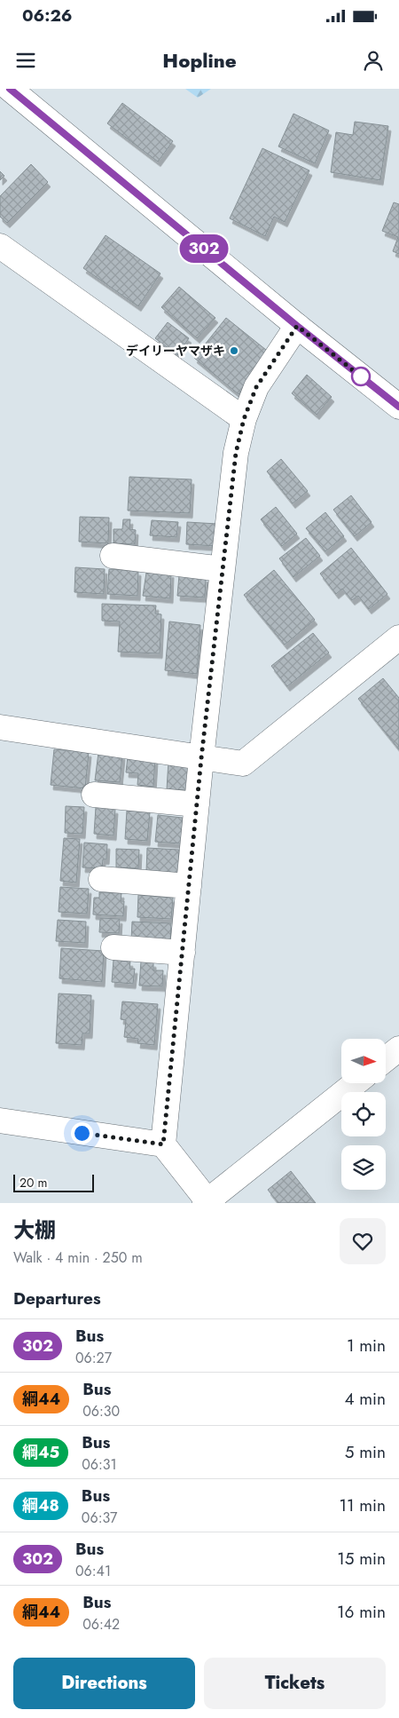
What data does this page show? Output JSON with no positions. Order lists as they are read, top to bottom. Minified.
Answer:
{"places":["デイリーヤマザキ"],"lines":["bus line 302"],"scale_bar":"20 m","north":"right","page":{"status":"06:26","header":"Hopline","on_map":"302","scale":"20 m","heading":[["大棚","Walk · 4 min · 250 m"],"Departures"],"list":[{"mark":"302","name":"Bus","note":"06:27","value":"1 min"},{"mark":"綱44","name":"Bus","note":"06:30","value":"4 min"},{"mark":"綱45","name":"Bus","note":"06:31","value":"5 min"},{"mark":"綱48","name":"Bus","note":"06:37","value":"11 min"},{"mark":"302","name":"Bus","note":"06:41","value":"15 min"},{"mark":"綱44","name":"Bus","note":"06:42","value":"16 min"}],"buttons":["Directions","Tickets"]}}
